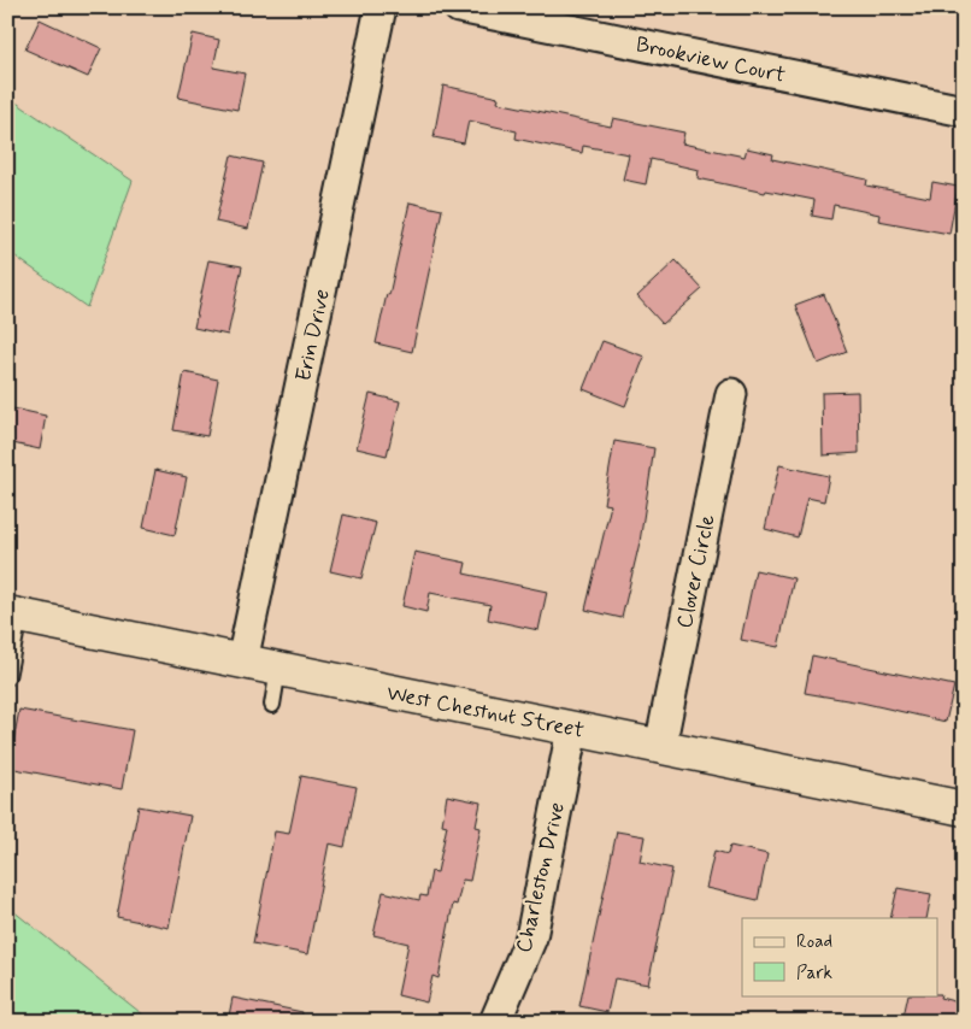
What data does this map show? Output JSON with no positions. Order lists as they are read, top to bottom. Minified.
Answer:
{"streets":{"main road":["West Chestnut Street"],"street":["Brookview Court","Erin Drive","Clover Circle","Charleston Drive"]},"crossings":[["Erin Drive","West Chestnut Street"],["Clover Circle","West Chestnut Street"],["West Chestnut Street","Charleston Drive"]],"legend":["Road","Park"]}
